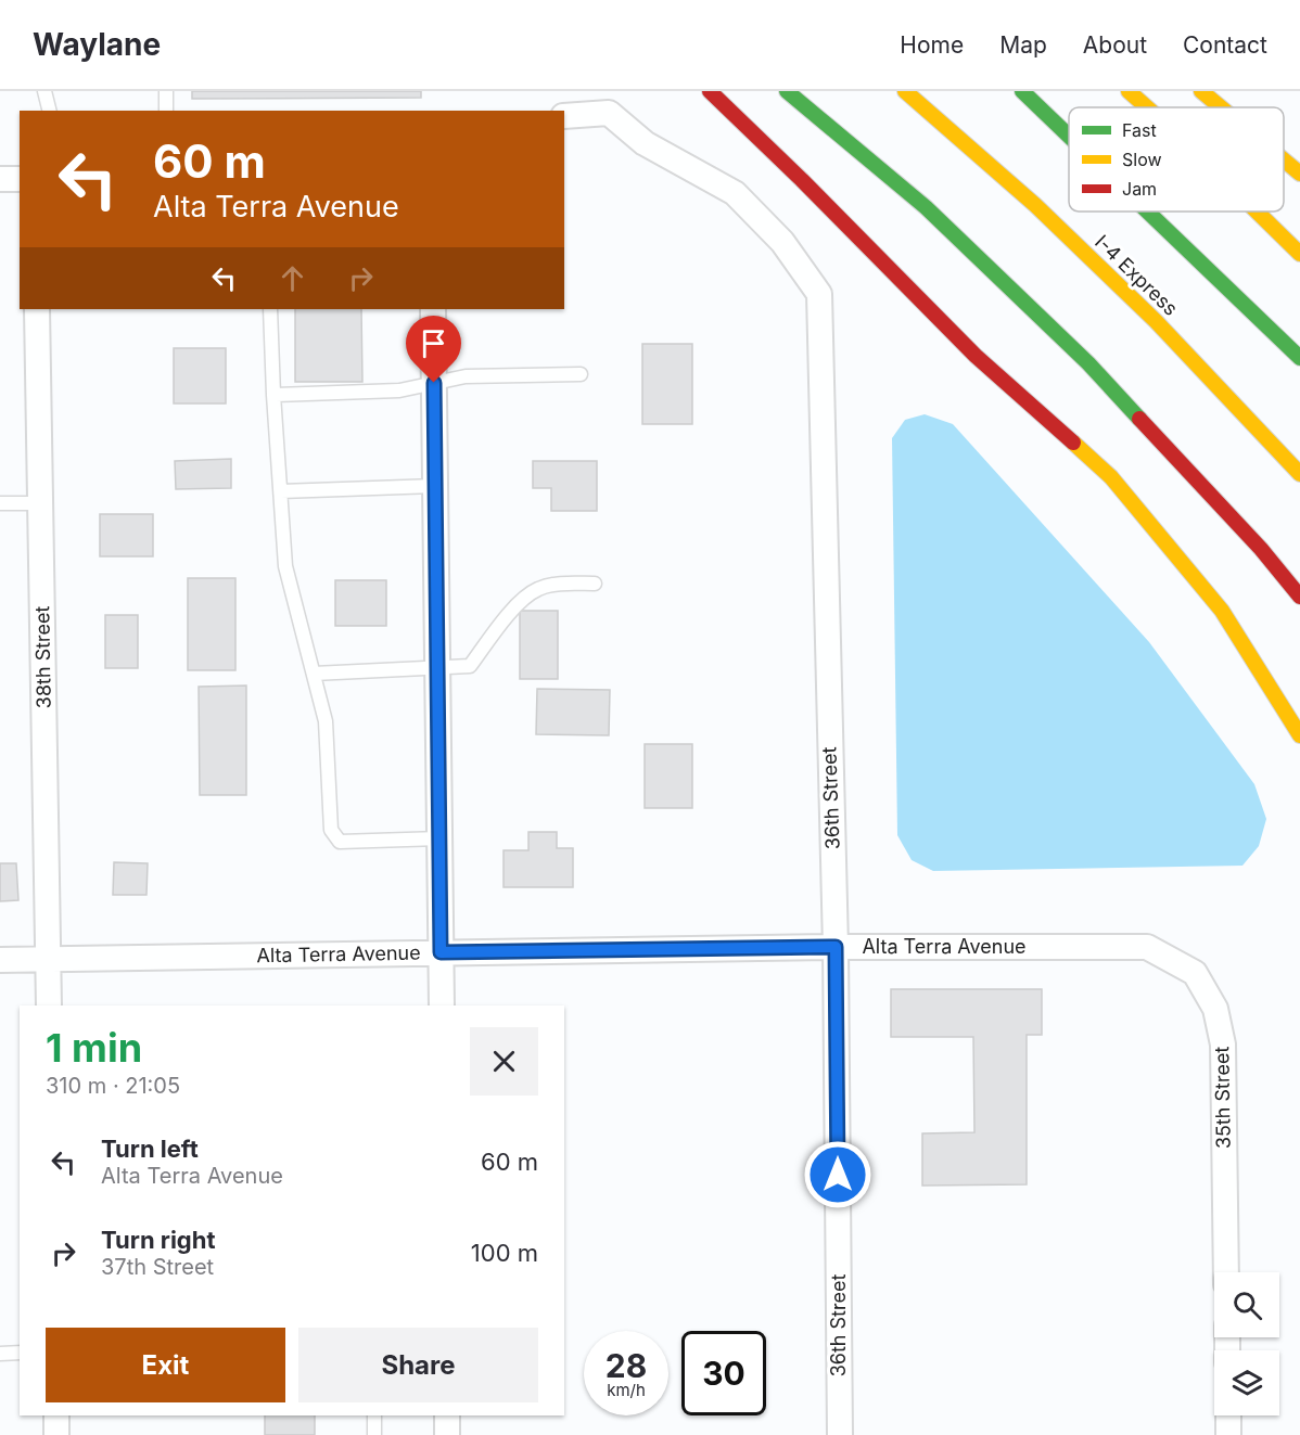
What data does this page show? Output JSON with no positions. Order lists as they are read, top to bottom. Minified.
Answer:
{"streets":{"highway":["I-4 Express"],"street":["38th Street","36th Street","Alta Terra Avenue","35th Street"]},"crossings":[["38th Street","Alta Terra Avenue"],["36th Street","Alta Terra Avenue"],["Alta Terra Avenue","35th Street"]],"legend":["Fast","Slow","Jam"],"page":{"header":"Waylane","nav":["Home","Map","About","Contact"],"turn":["60 m","Alta Terra Avenue"],"heading":["1 min","310 m · 21:05"],"list":[{"name":"Turn left","note":"Alta Terra Avenue","value":"60 m"},{"name":"Turn right","note":"37th Street","value":"100 m"}],"buttons":["Exit","Share"],"speed":"28 km/h","limit":"30"}}
